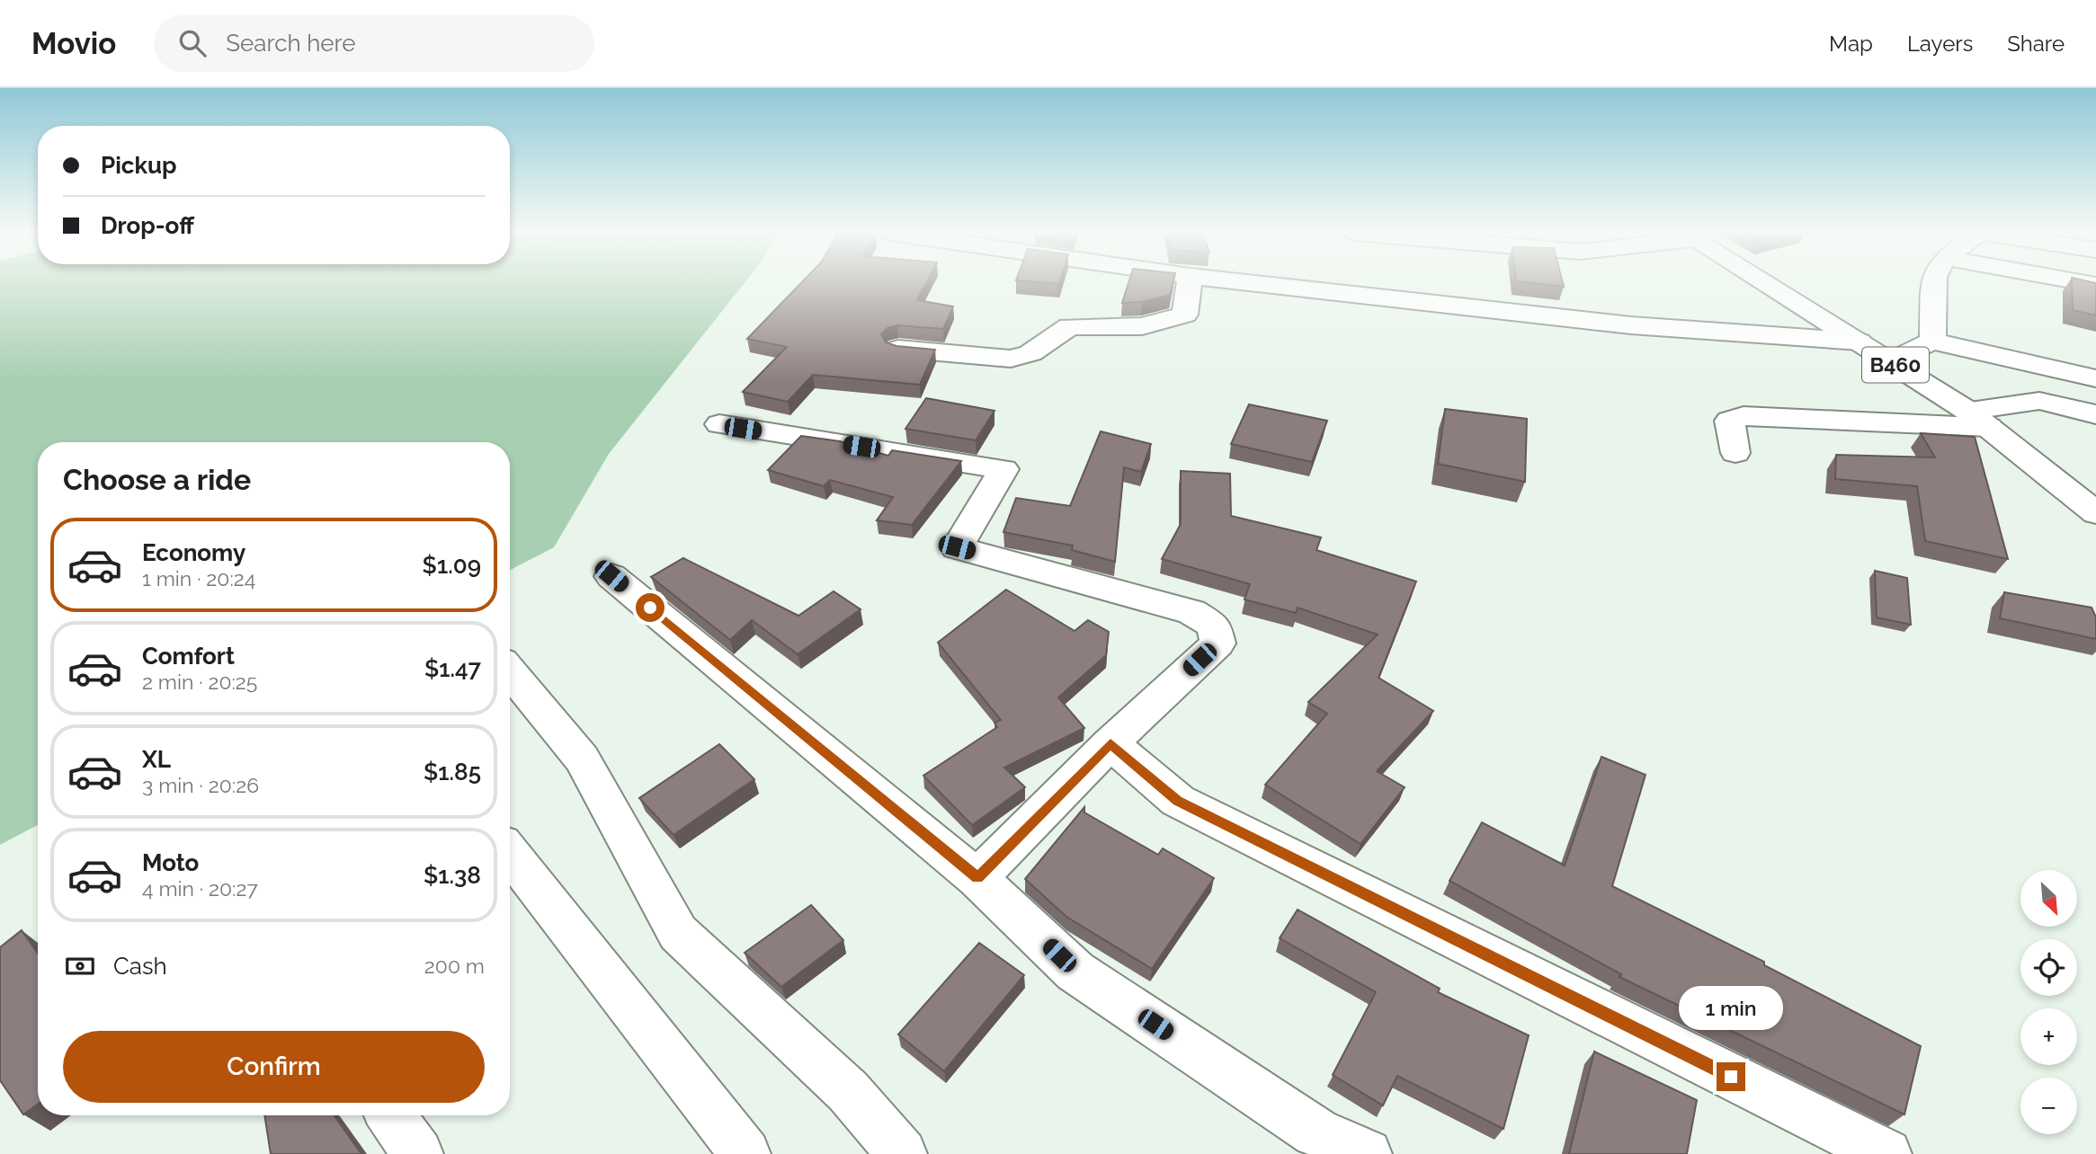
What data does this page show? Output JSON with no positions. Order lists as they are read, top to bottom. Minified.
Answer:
{"streets":{"street":["B460"]},"north":"bottom right","page":{"header":"Movio","search":"Search here","nav":["Map","Layers","Share"],"banner":["Pickup","Drop-off"],"heading":"Choose a ride","list":[{"name":"Economy","note":"1 min · 20:24","value":"$1.09"},{"name":"Comfort","note":"2 min · 20:25","value":"$1.47"},{"name":"XL","note":"3 min · 20:26","value":"$1.85"},{"name":"Moto","note":"4 min · 20:27","value":"$1.38"}],"map_buttons":["+","−"],"pay":["Cash","200 m"],"bubble":"1 min","buttons":"Confirm"}}
